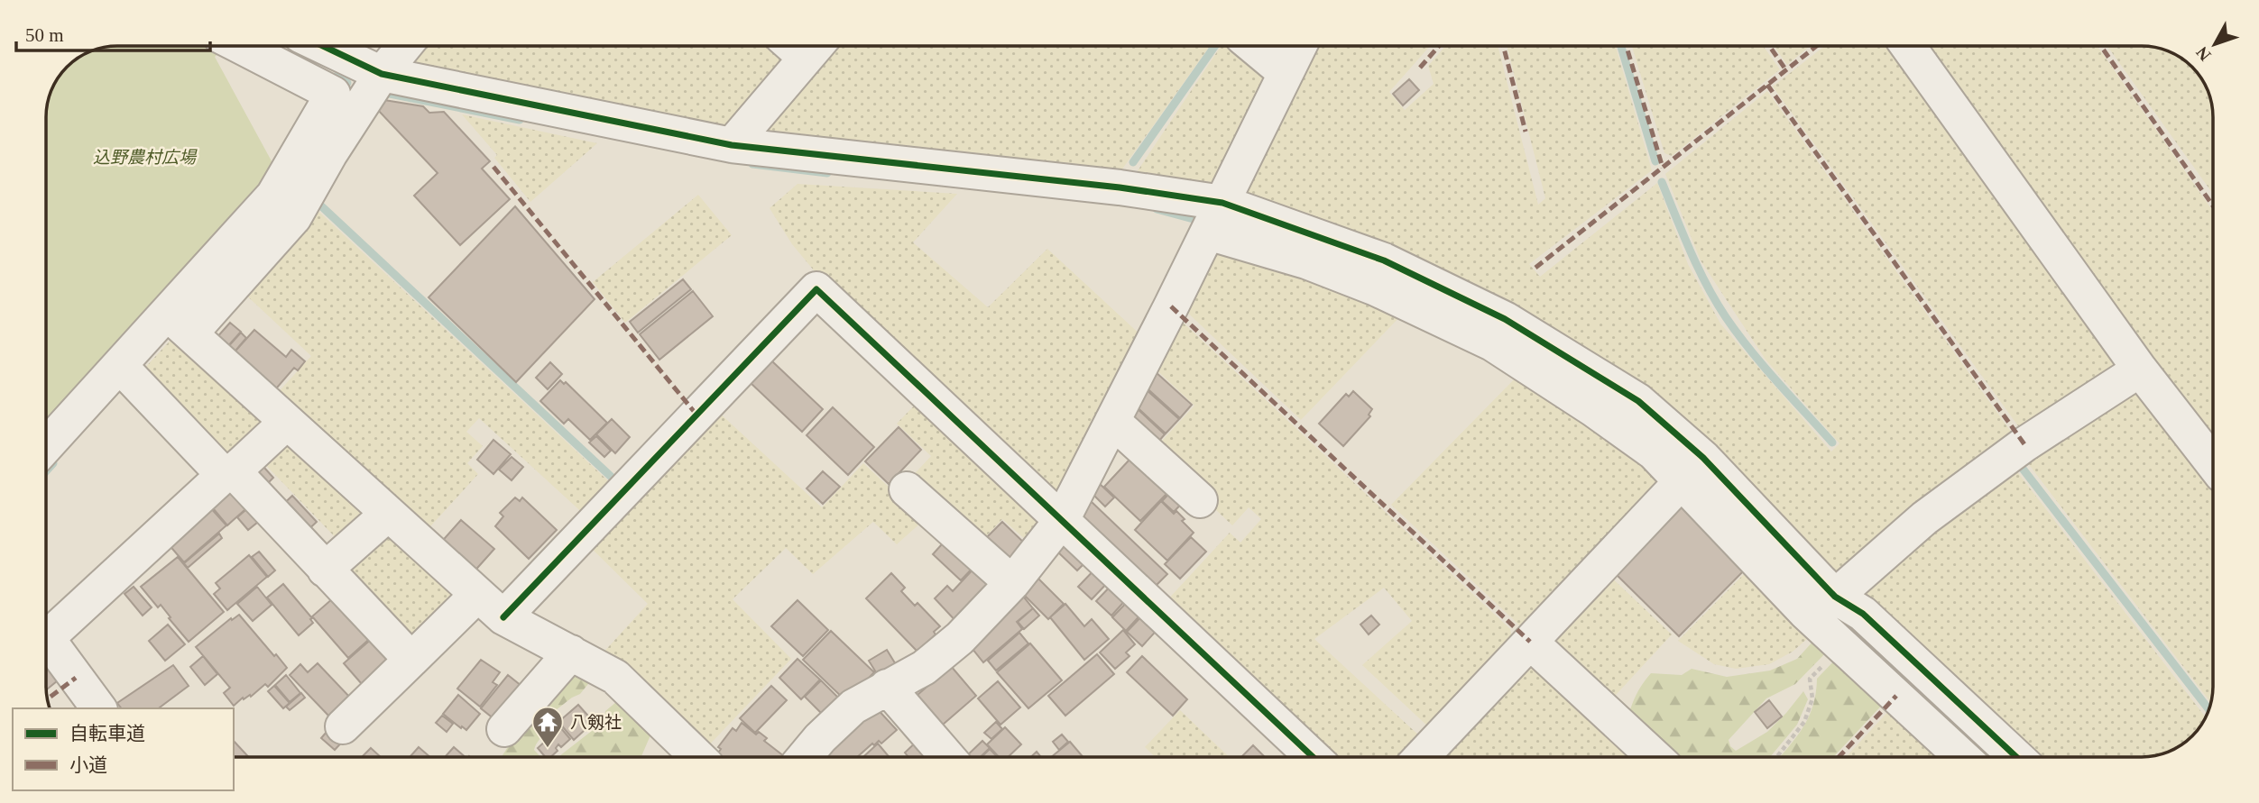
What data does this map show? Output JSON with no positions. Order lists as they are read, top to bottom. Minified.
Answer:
{"parks":["込野農村広場"],"places":{"temple":["八剱社"]},"legend":["自転車道","小道"],"scale_bar":"50 m","north":"bottom left"}
